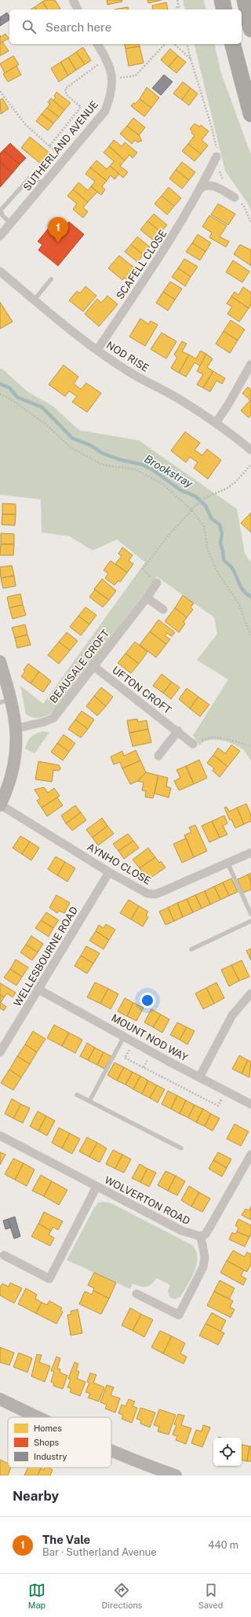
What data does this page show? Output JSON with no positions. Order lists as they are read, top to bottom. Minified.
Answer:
{"streets":{"street":["SUTHERLAND AVENUE","SCAFELL CLOSE","NOD RISE","BEAUSALE CROFT","UFTON CROFT","AYNHO CLOSE","WELLESBOURNE ROAD","MOUNT NOD WAY","WOLVERTON ROAD"]},"crossings":[["SCAFELL CLOSE","NOD RISE"],["BEAUSALE CROFT","UFTON CROFT"],["AYNHO CLOSE","WELLESBOURNE ROAD"],["WELLESBOURNE ROAD","MOUNT NOD WAY"]],"water":["Brookstray"],"legend":["Homes","Shops","Industry"],"page":{"search":"Search here","pins":"1","heading":"Nearby","list":[{"mark":"1","name":"The Vale","note":"Bar · Sutherland Avenue","value":"440 m"}],"nav":["Map","Directions","Saved"]}}
